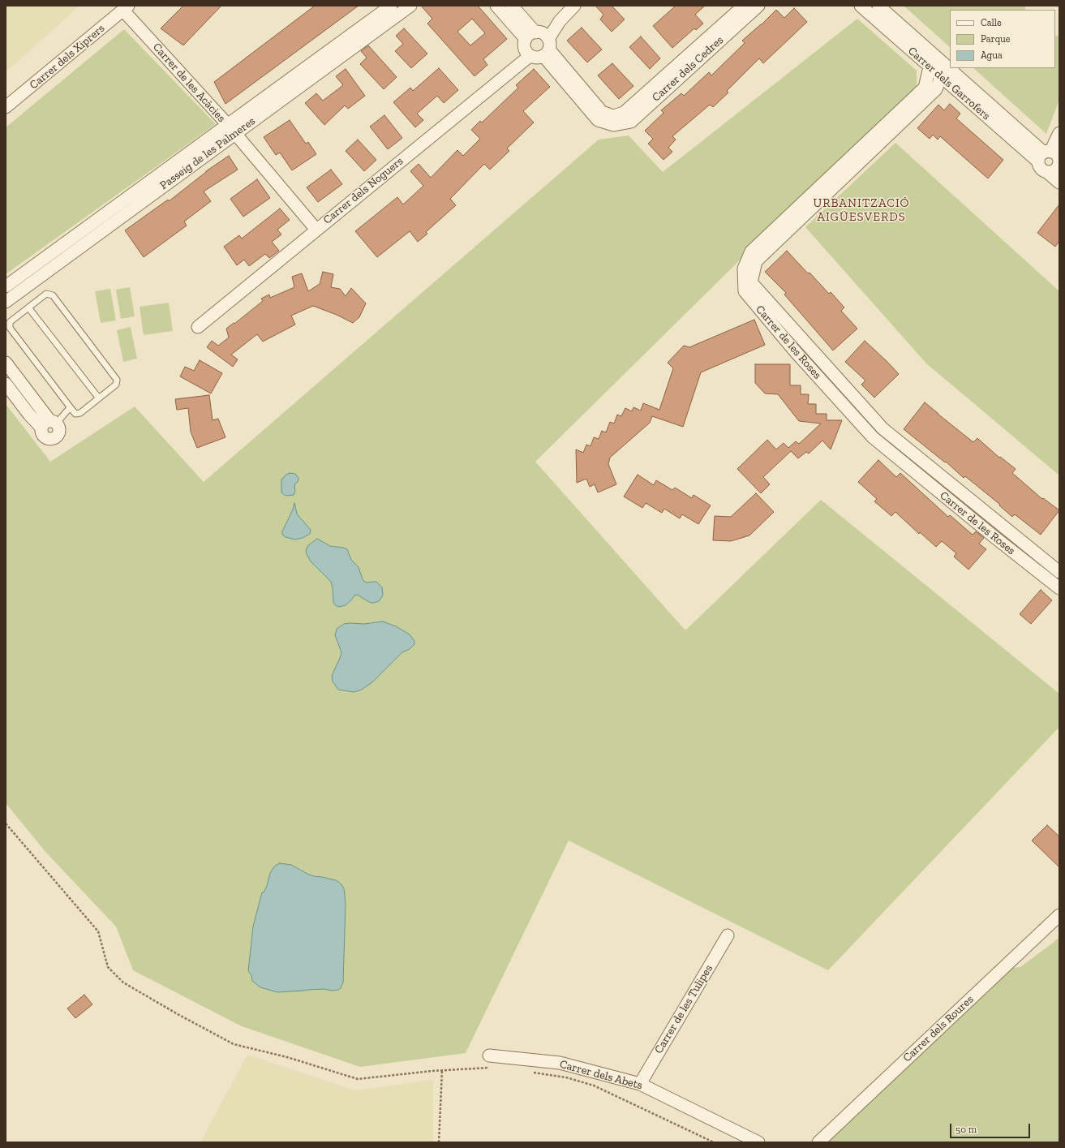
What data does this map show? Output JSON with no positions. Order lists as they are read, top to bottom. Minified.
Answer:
{"streets":{"street":["Carrer dels Xiprers","Carrer dels Cedres","Carrer de les Acàcies","Carrer dels Garrofers","Passeig de les Palmeres","Carrer dels Noguers","Carrer de les Roses","Carrer de les Tulipes","Carrer dels Roures","Carrer dels Abets"]},"crossings":[["Carrer dels Xiprers","Carrer de les Acàcies"],["Carrer de les Acàcies","Passeig de les Palmeres"],["Carrer de les Acàcies","Carrer dels Noguers"],["Carrer dels Garrofers","Carrer de les Roses"],["Carrer de les Tulipes","Carrer dels Abets"]],"districts":["URBANITZACIÓ AIGÜESVERDS"],"legend":["Calle","Parque","Agua"],"scale_bar":"50 m"}
